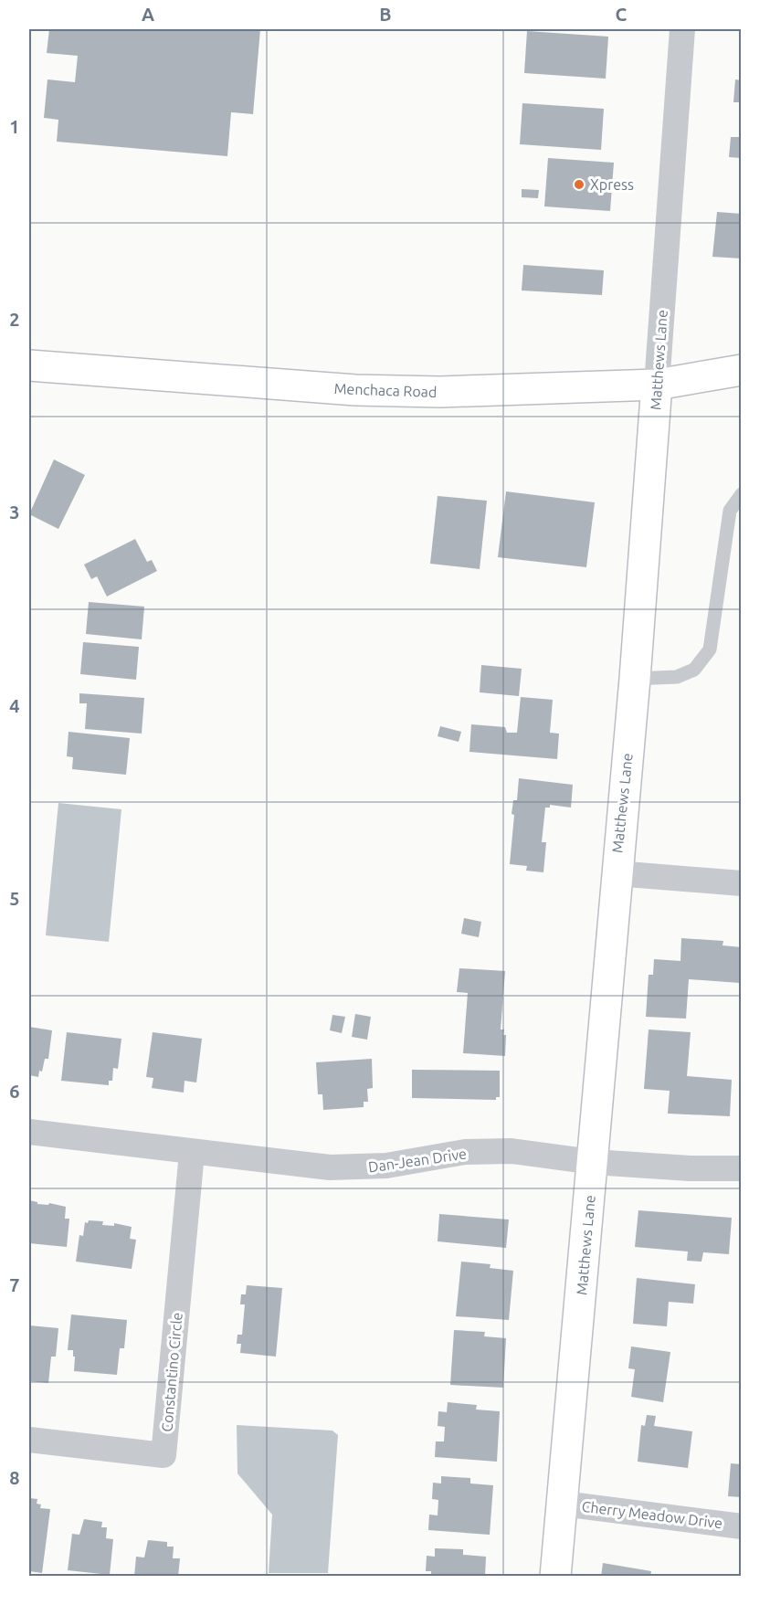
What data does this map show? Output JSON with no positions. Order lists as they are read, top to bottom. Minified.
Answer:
{"streets":{"street":["Matthews Lane","Menchaca Road","Dan-Jean Drive","Constantino Circle","Cherry Meadow Drive"]},"crossings":[["Matthews Lane","Menchaca Road"],["Matthews Lane","Dan-Jean Drive"],["Matthews Lane","Cherry Meadow Drive"],["Dan-Jean Drive","Constantino Circle"]],"places":["Xpress"],"grid":{"columns":["A","B","C"],"rows":["1","2","3","4","5","6","7","8"]}}
